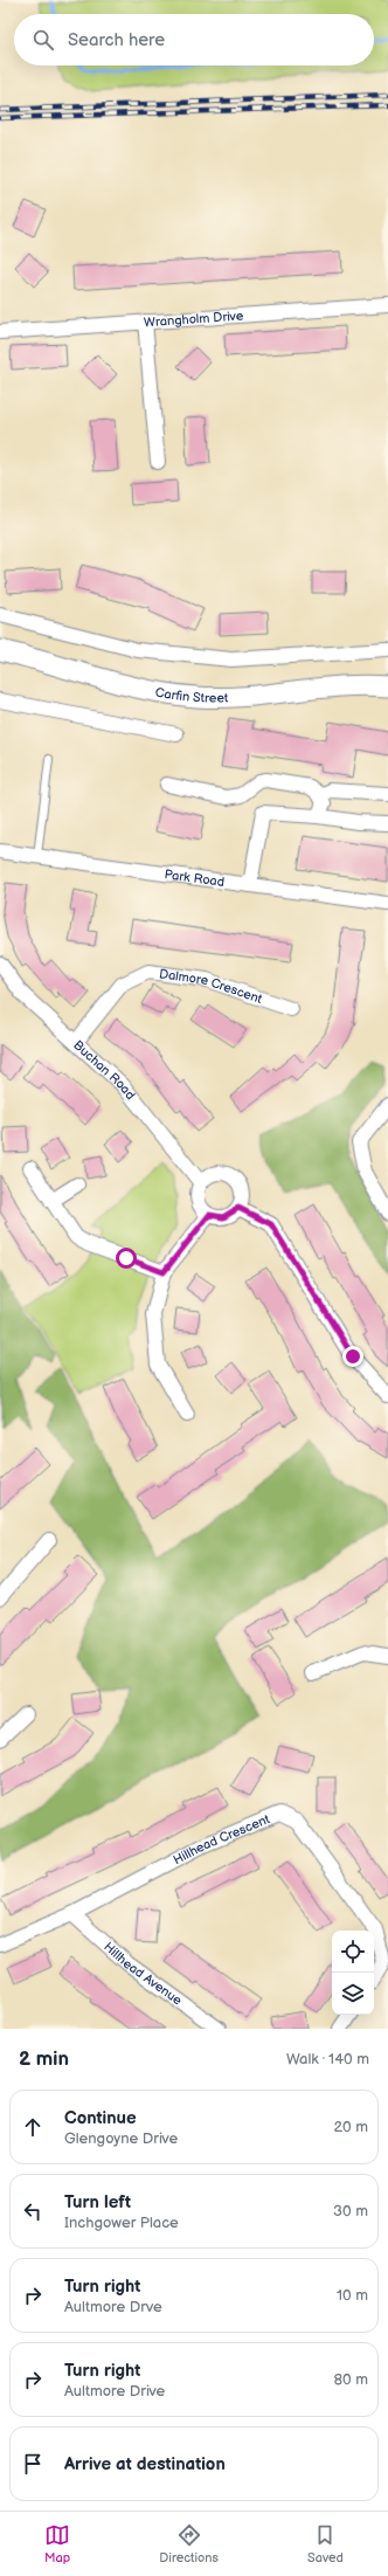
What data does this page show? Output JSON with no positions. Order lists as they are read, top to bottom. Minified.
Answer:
{"streets":{"main road":["Carfin Street"],"street":["Wrangholm Drive","Park Road","Dalmore Crescent","Buchan Road","Hillhead Crescent","Hillhead Avenue"]},"crossings":[["Dalmore Crescent","Buchan Road"],["Hillhead Crescent","Hillhead Avenue"]],"page":{"search":"Search here","heading":["2 min","Walk · 140 m"],"list":[["Continue","Glengoyne Drive","20 m"],["Turn left","Inchgower Place","30 m"],["Turn right","Aultmore Drve","10 m"],["Turn right","Aultmore Drive","80 m"],"Arrive at destination"],"nav":["Map","Directions","Saved"]}}
